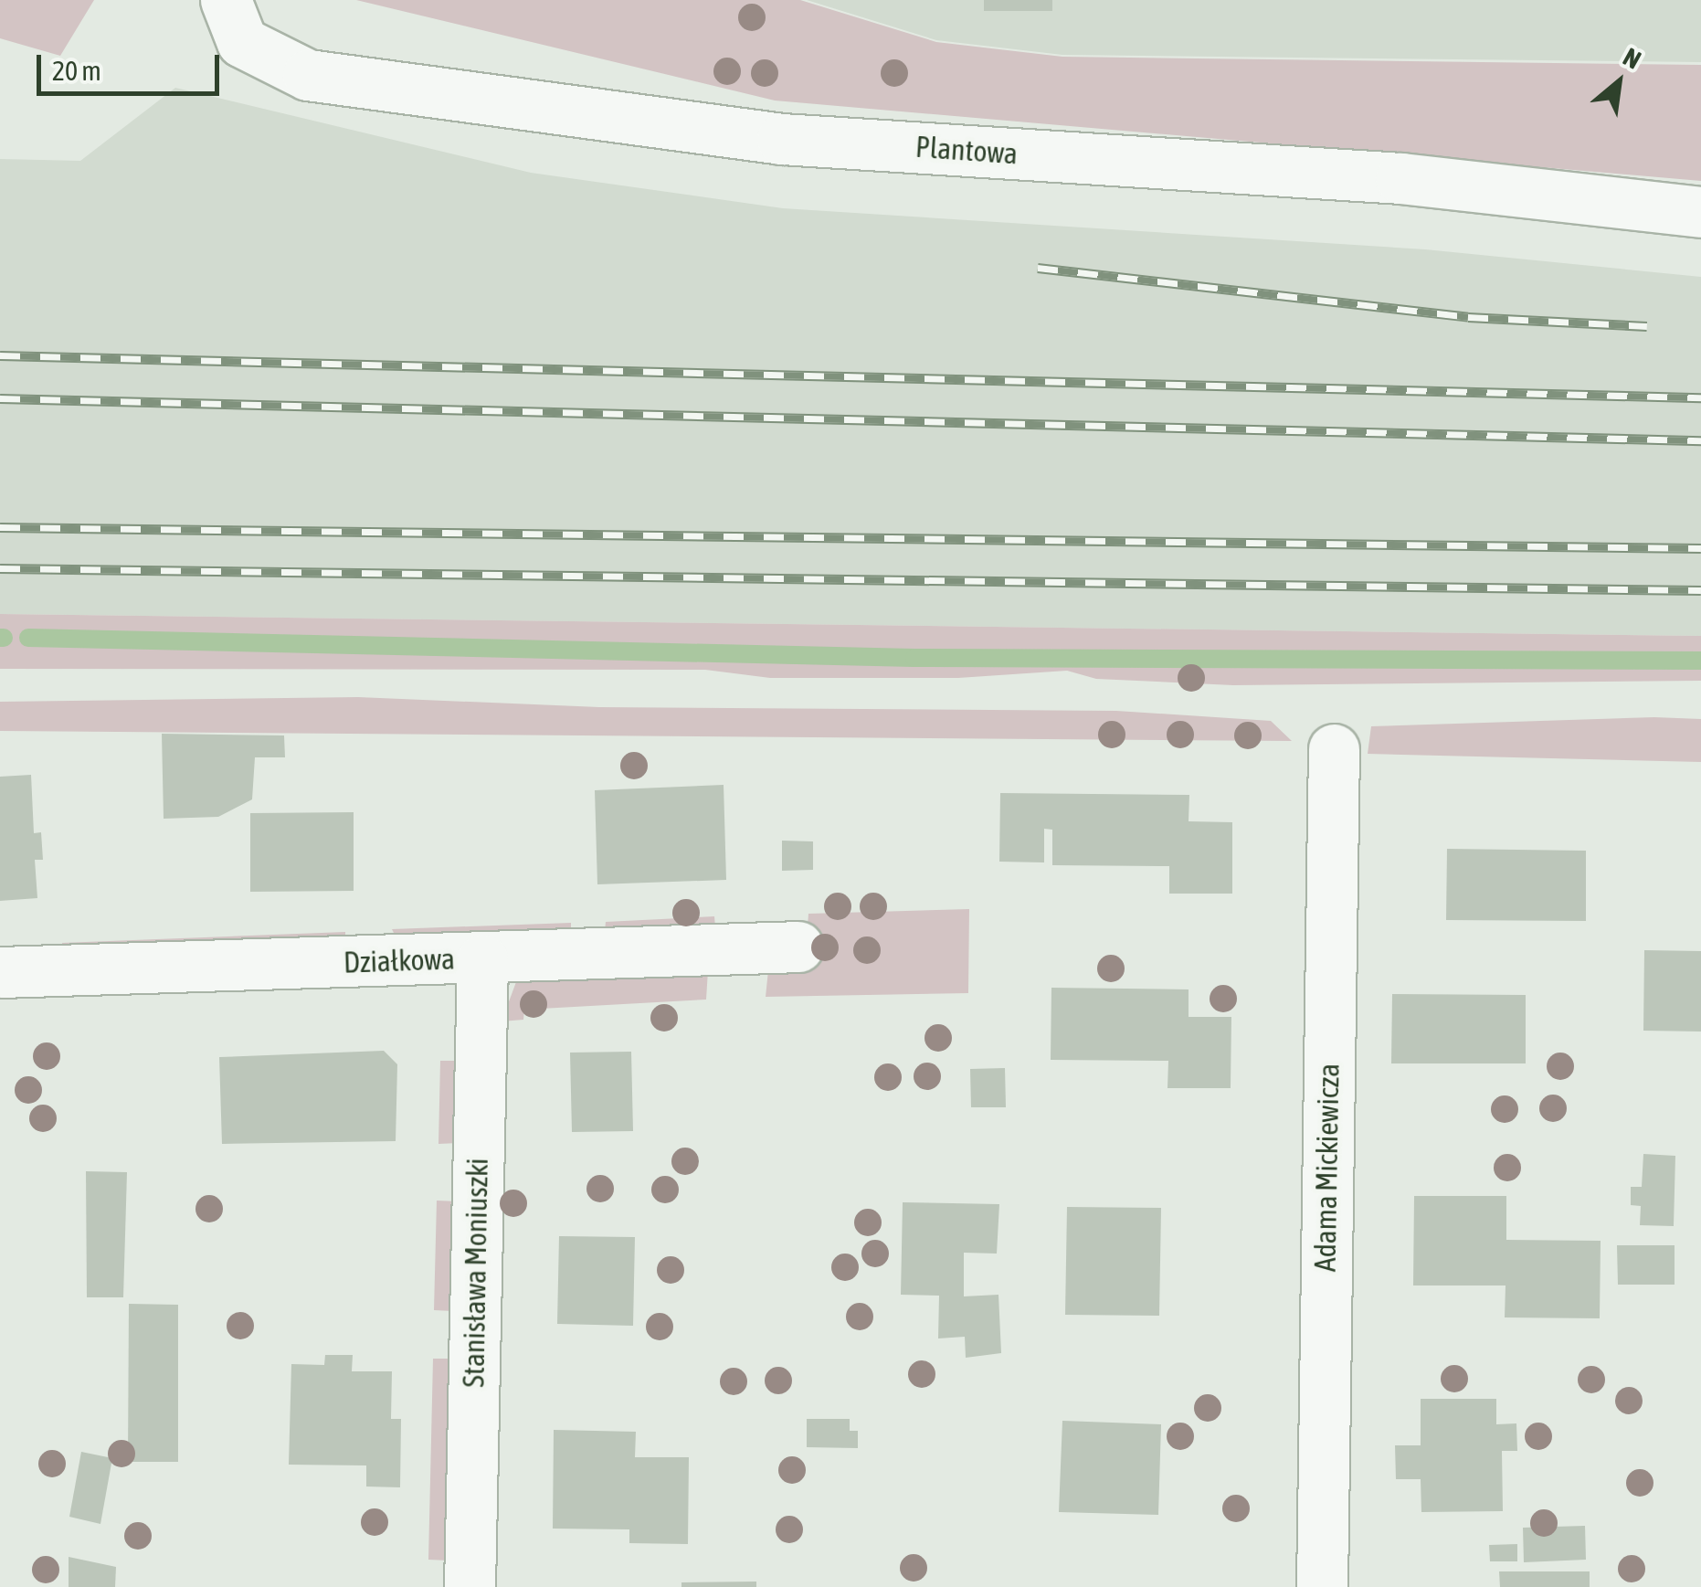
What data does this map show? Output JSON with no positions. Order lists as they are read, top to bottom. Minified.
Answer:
{"streets":{"street":["Plantowa","Działkowa","Adama Mickiewicza","Stanisława Moniuszki"]},"crossings":[["Działkowa","Stanisława Moniuszki"]],"scale_bar":"20 m","north":"top right"}
